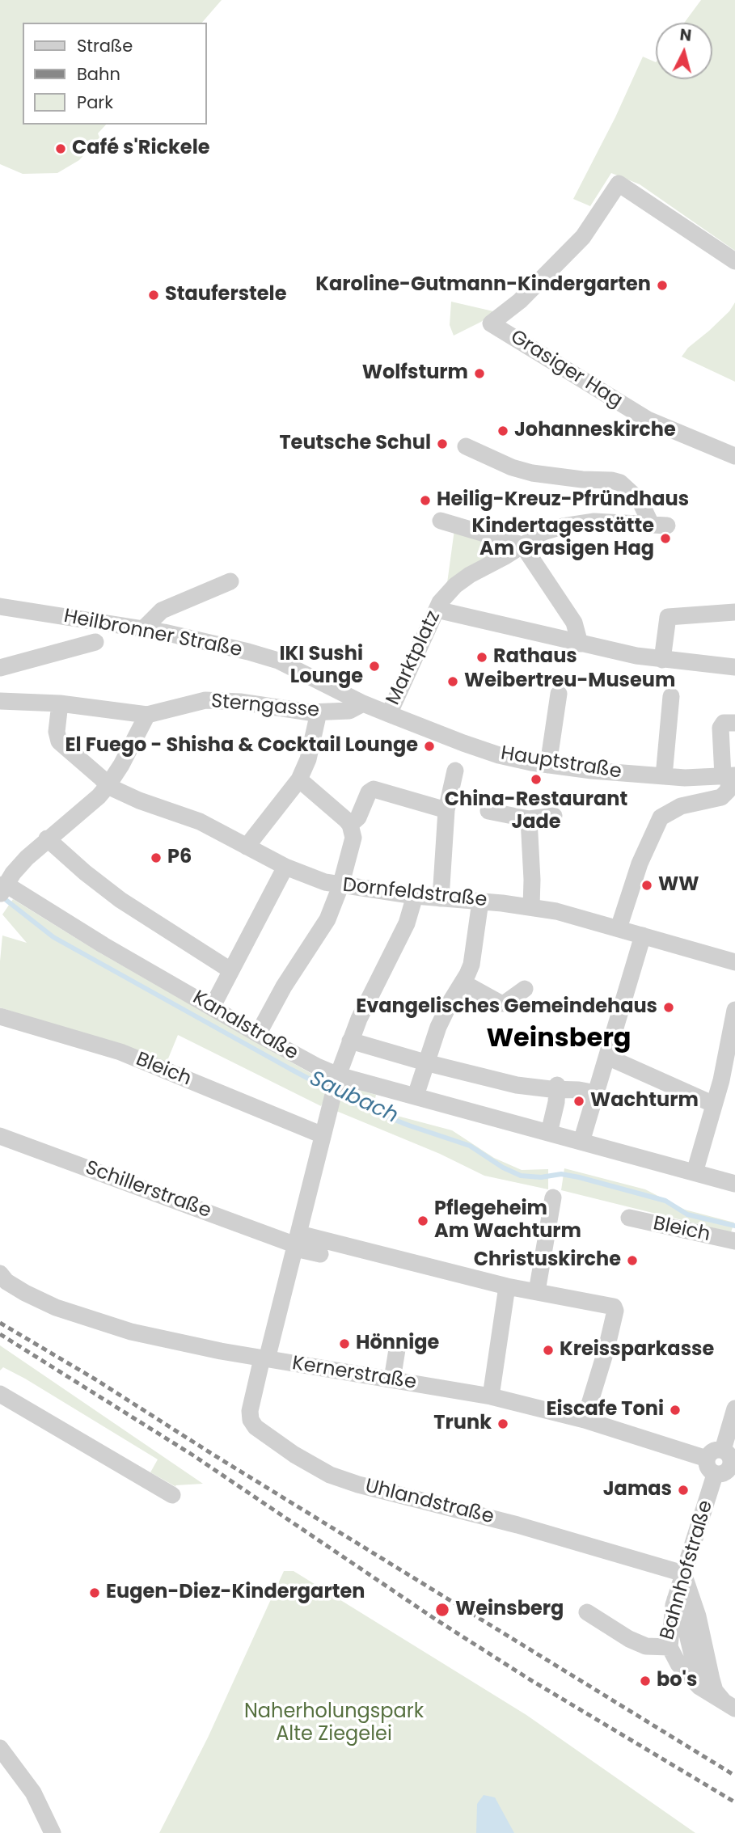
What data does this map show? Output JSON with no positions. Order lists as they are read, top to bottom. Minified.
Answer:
{"streets":{"street":["Grasiger Hag","Heilbronner Straße","Marktplatz","Sterngasse","Hauptstraße","Dornfeldstraße","Kanalstraße","Bleich","Schillerstraße","Kernerstraße","Uhlandstraße","Bahnhofstraße"]},"crossings":[["Heilbronner Straße","Sterngasse"],["Heilbronner Straße","Hauptstraße"],["Marktplatz","Hauptstraße"],["Sterngasse","Hauptstraße"],["Kernerstraße","Uhlandstraße"],["Kernerstraße","Bahnhofstraße"],["Uhlandstraße","Bahnhofstraße"]],"districts":["Weinsberg"],"water":["Saubach"],"parks":["Naherholungspark Alte Ziegelei"],"places":["Café s'Rickele","Karoline-Gutmann-Kindergarten","Stauferstele","Wolfsturm","Johanneskirche","Teutsche Schul","Heilig-Kreuz-Pfründhaus","Kindertagesstätte Am Grasigen Hag","Rathaus","IKI Sushi Lounge","Weibertreu-Museum","El Fuego - Shisha & Cocktail Lounge","China-Restaurant Jade","P6","WW","Evangelisches Gemeindehaus","Wachturm","Pflegeheim Am Wachturm","Christuskirche","Hönnige","Kreissparkasse","Eiscafe Toni","Trunk","Jamas","Eugen-Diez-Kindergarten","Weinsberg","bo's"],"legend":["Straße","Bahn","Park"],"north":"top"}
